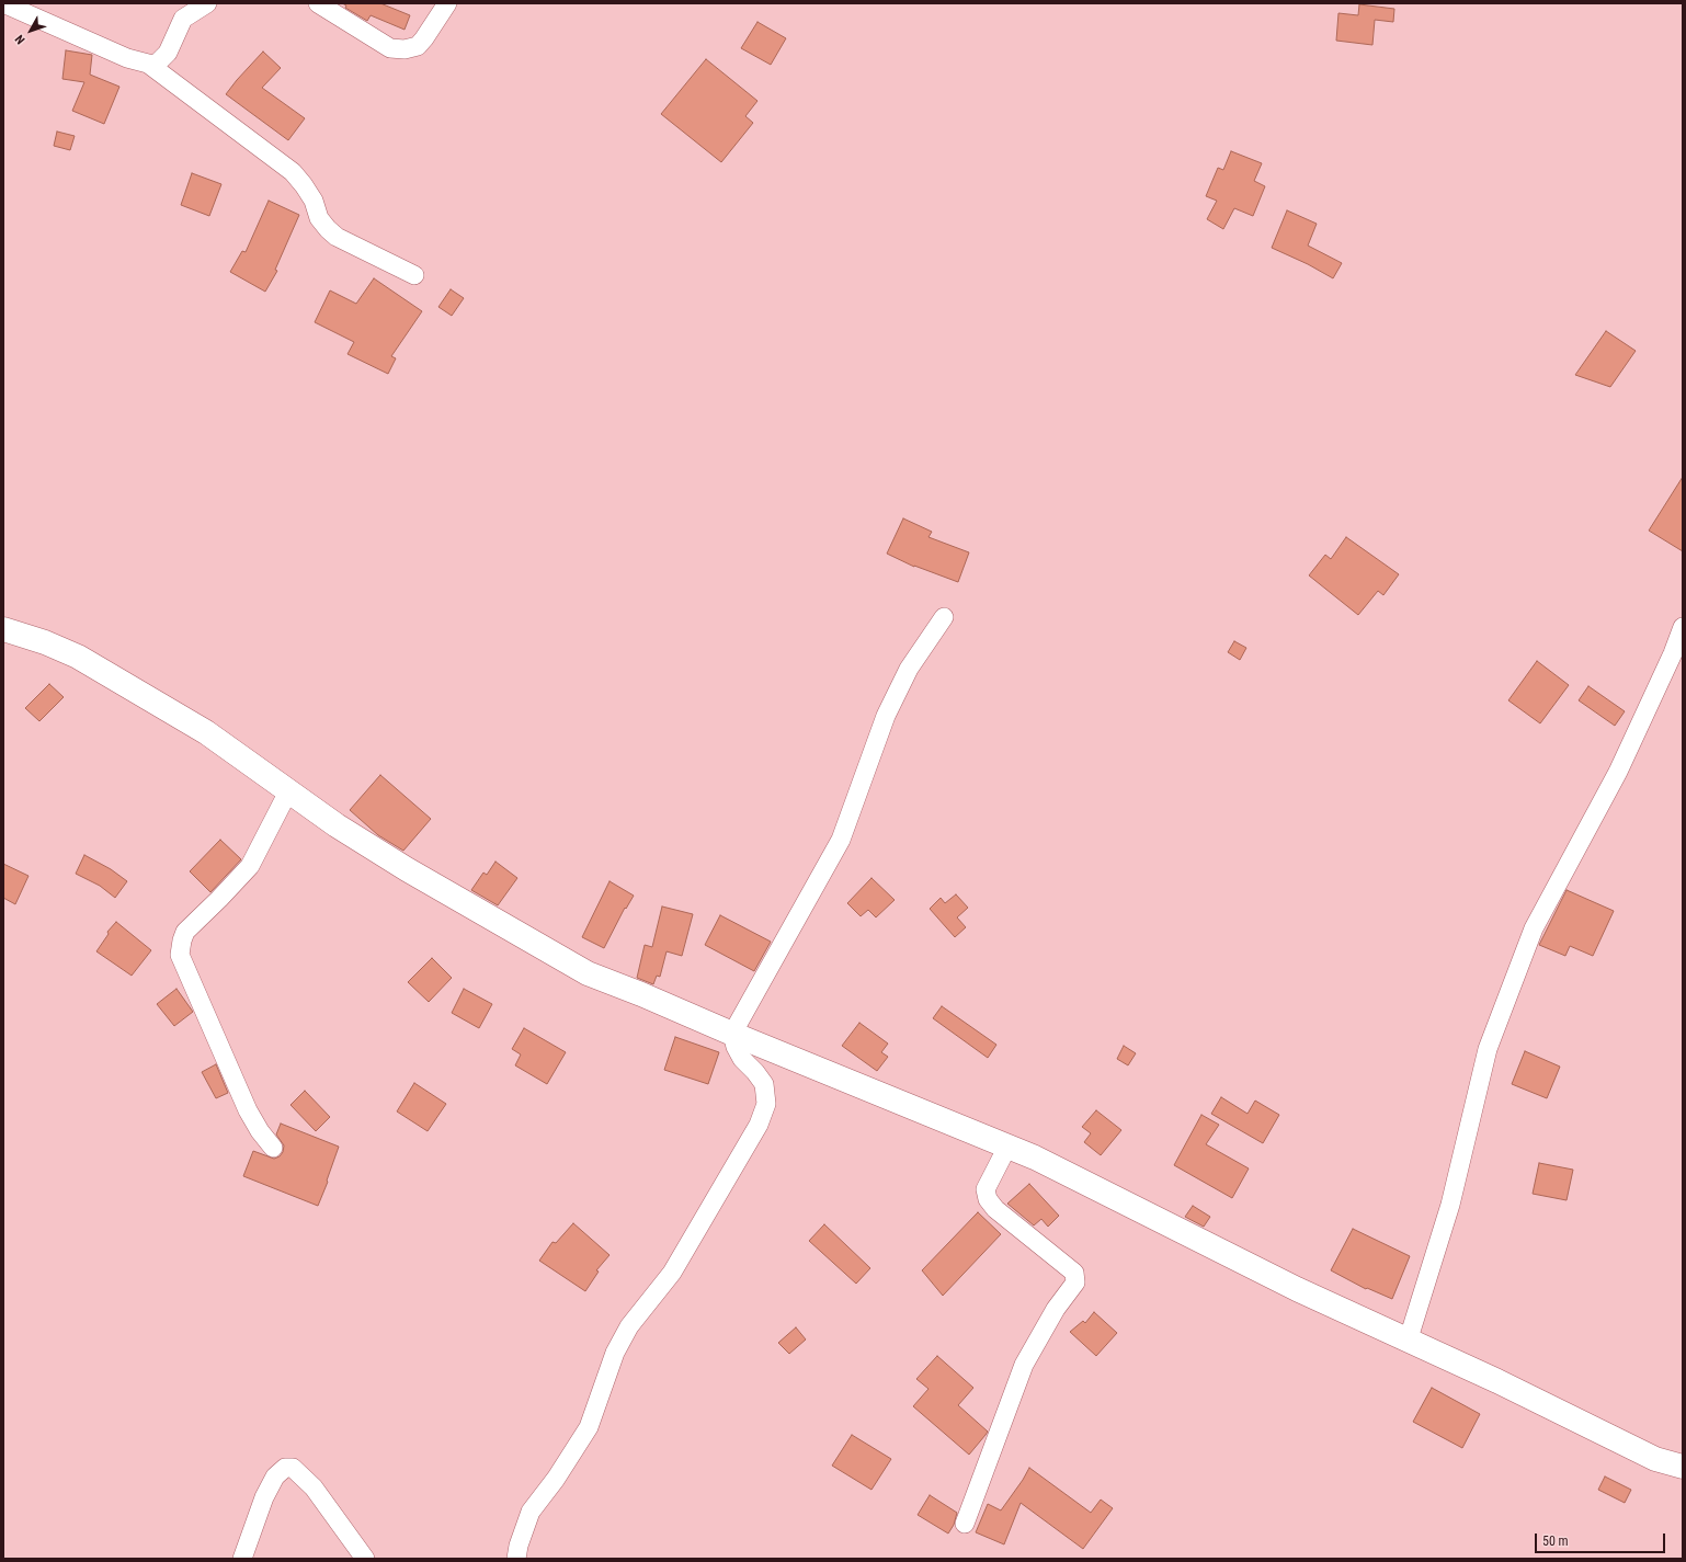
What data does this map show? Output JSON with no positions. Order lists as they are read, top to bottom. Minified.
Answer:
{"scale_bar":"50 m","north":"bottom left"}
